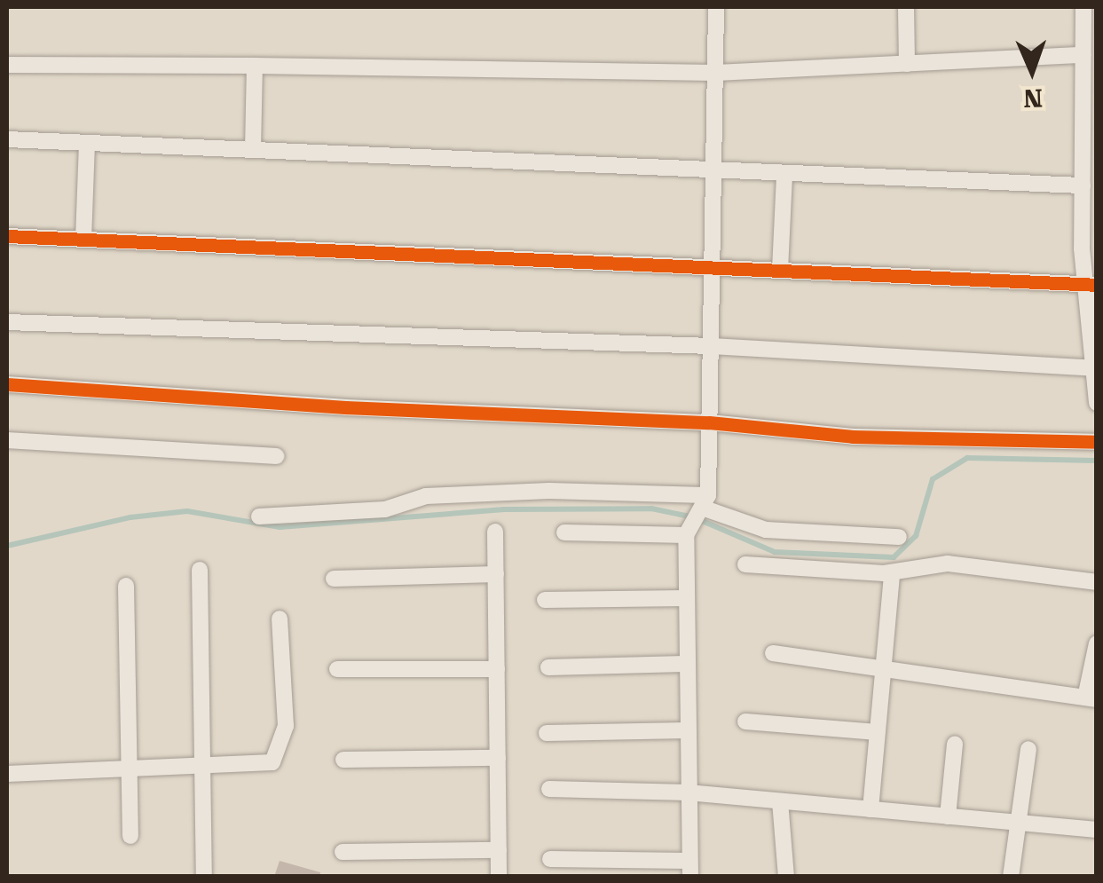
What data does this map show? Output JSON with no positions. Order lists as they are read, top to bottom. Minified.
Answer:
{"north":"bottom"}
